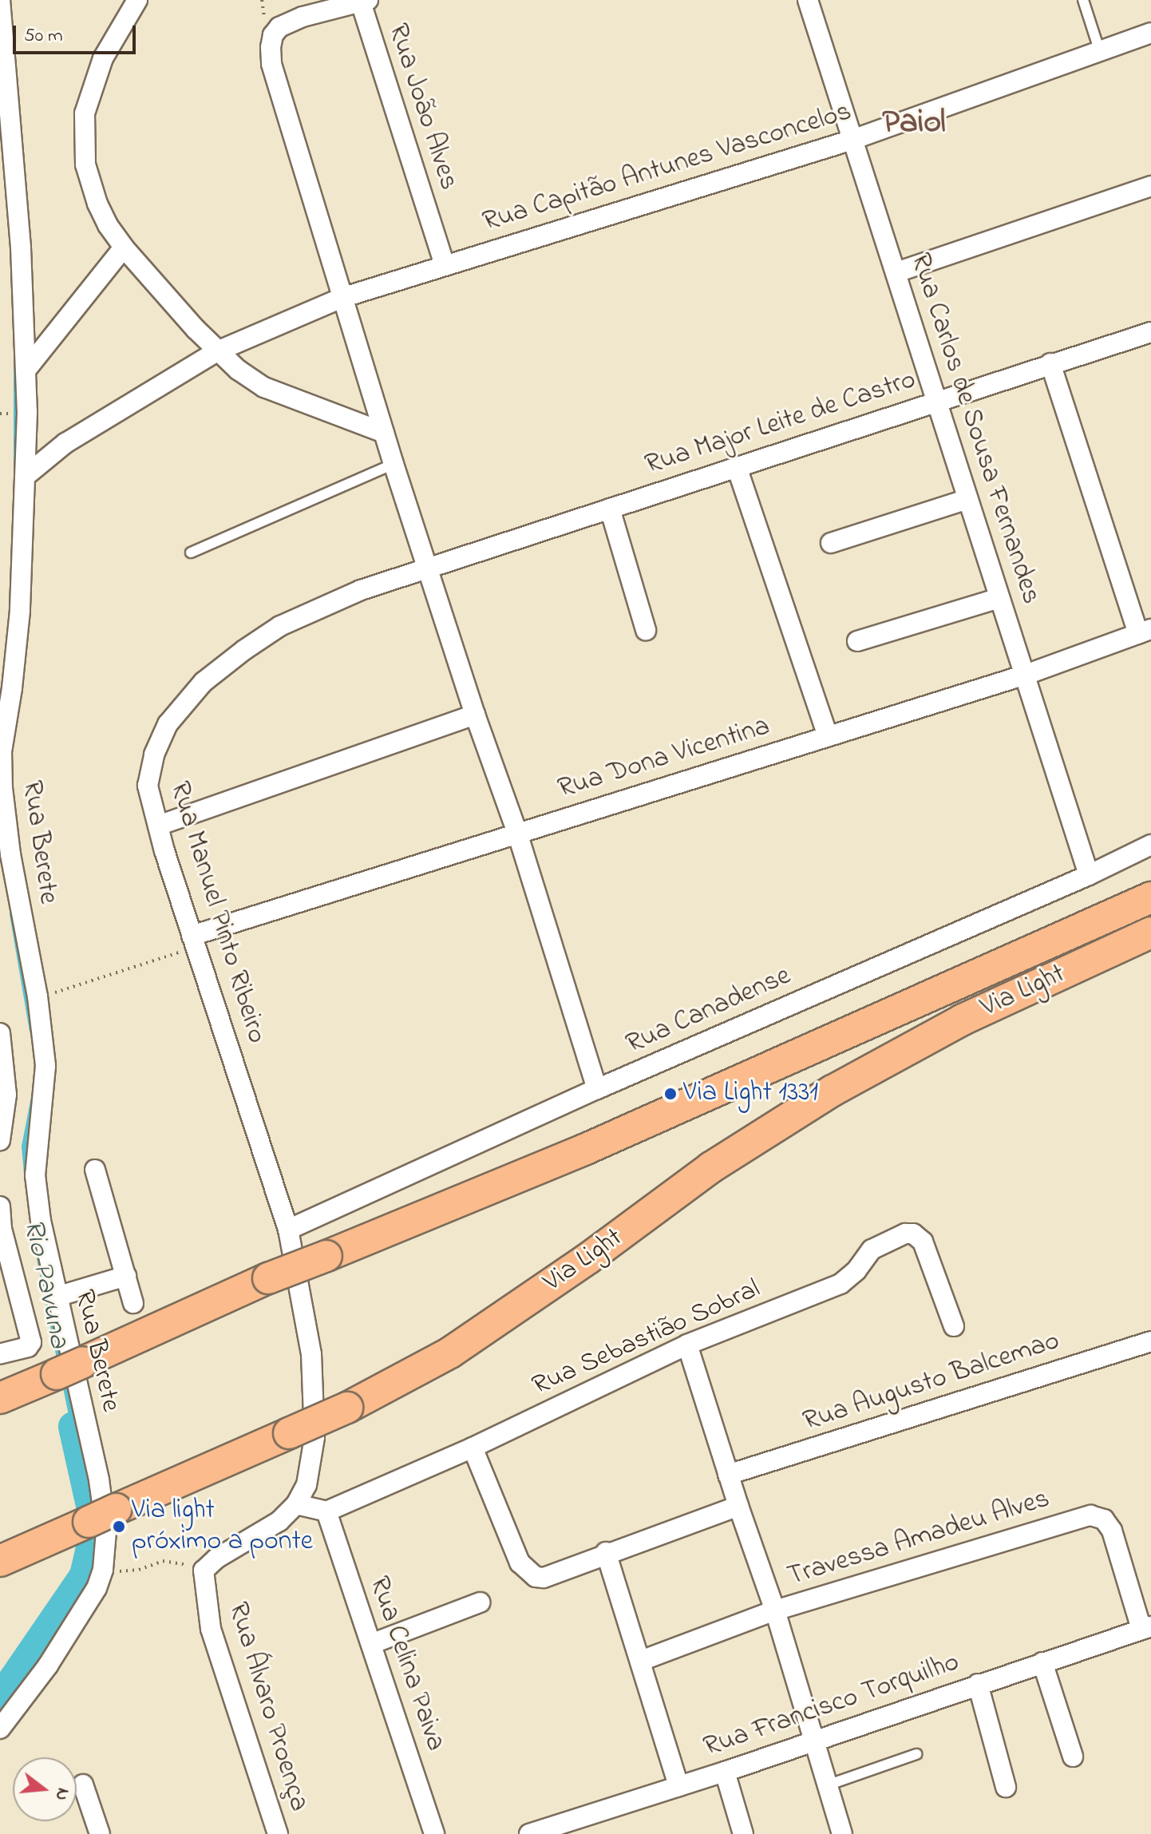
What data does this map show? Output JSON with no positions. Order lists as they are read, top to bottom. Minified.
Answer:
{"streets":{"main road":["Via Light"],"street":["Rua João Alves","Rua Capitão Antunes Vasconcelos","Rua Major Leite de Castro","Rua Carlos de Sousa Fernandes","Rua Dona Vicentina","Rua Berete","Rua Manuel Pinto Ribeiro","Rua Canadense","Rua Sebastião Sobral","Rua Augusto Balcemao","Travessa Amadeu Alves","Rua Celina Paiva","Rua Francisco Torquilho","Rua Álvaro Proença"]},"crossings":[["Rua João Alves","Rua Capitão Antunes Vasconcelos"],["Rua Capitão Antunes Vasconcelos","Rua Carlos de Sousa Fernandes"],["Rua Capitão Antunes Vasconcelos","Rua Berete"],["Rua Major Leite de Castro","Rua Carlos de Sousa Fernandes"],["Rua Major Leite de Castro","Rua Manuel Pinto Ribeiro"],["Rua Carlos de Sousa Fernandes","Rua Dona Vicentina"],["Rua Carlos de Sousa Fernandes","Rua Canadense"],["Rua Dona Vicentina","Rua Manuel Pinto Ribeiro"],["Rua Manuel Pinto Ribeiro","Rua Canadense"],["Rua Sebastião Sobral","Rua Celina Paiva"],["Travessa Amadeu Alves","Rua Francisco Torquilho"]],"districts":["Paiol"],"water":["Rio Pavuna"],"places":["Via Light 1331","Via light próximo a ponte"],"scale_bar":"50 m","north":"right"}
